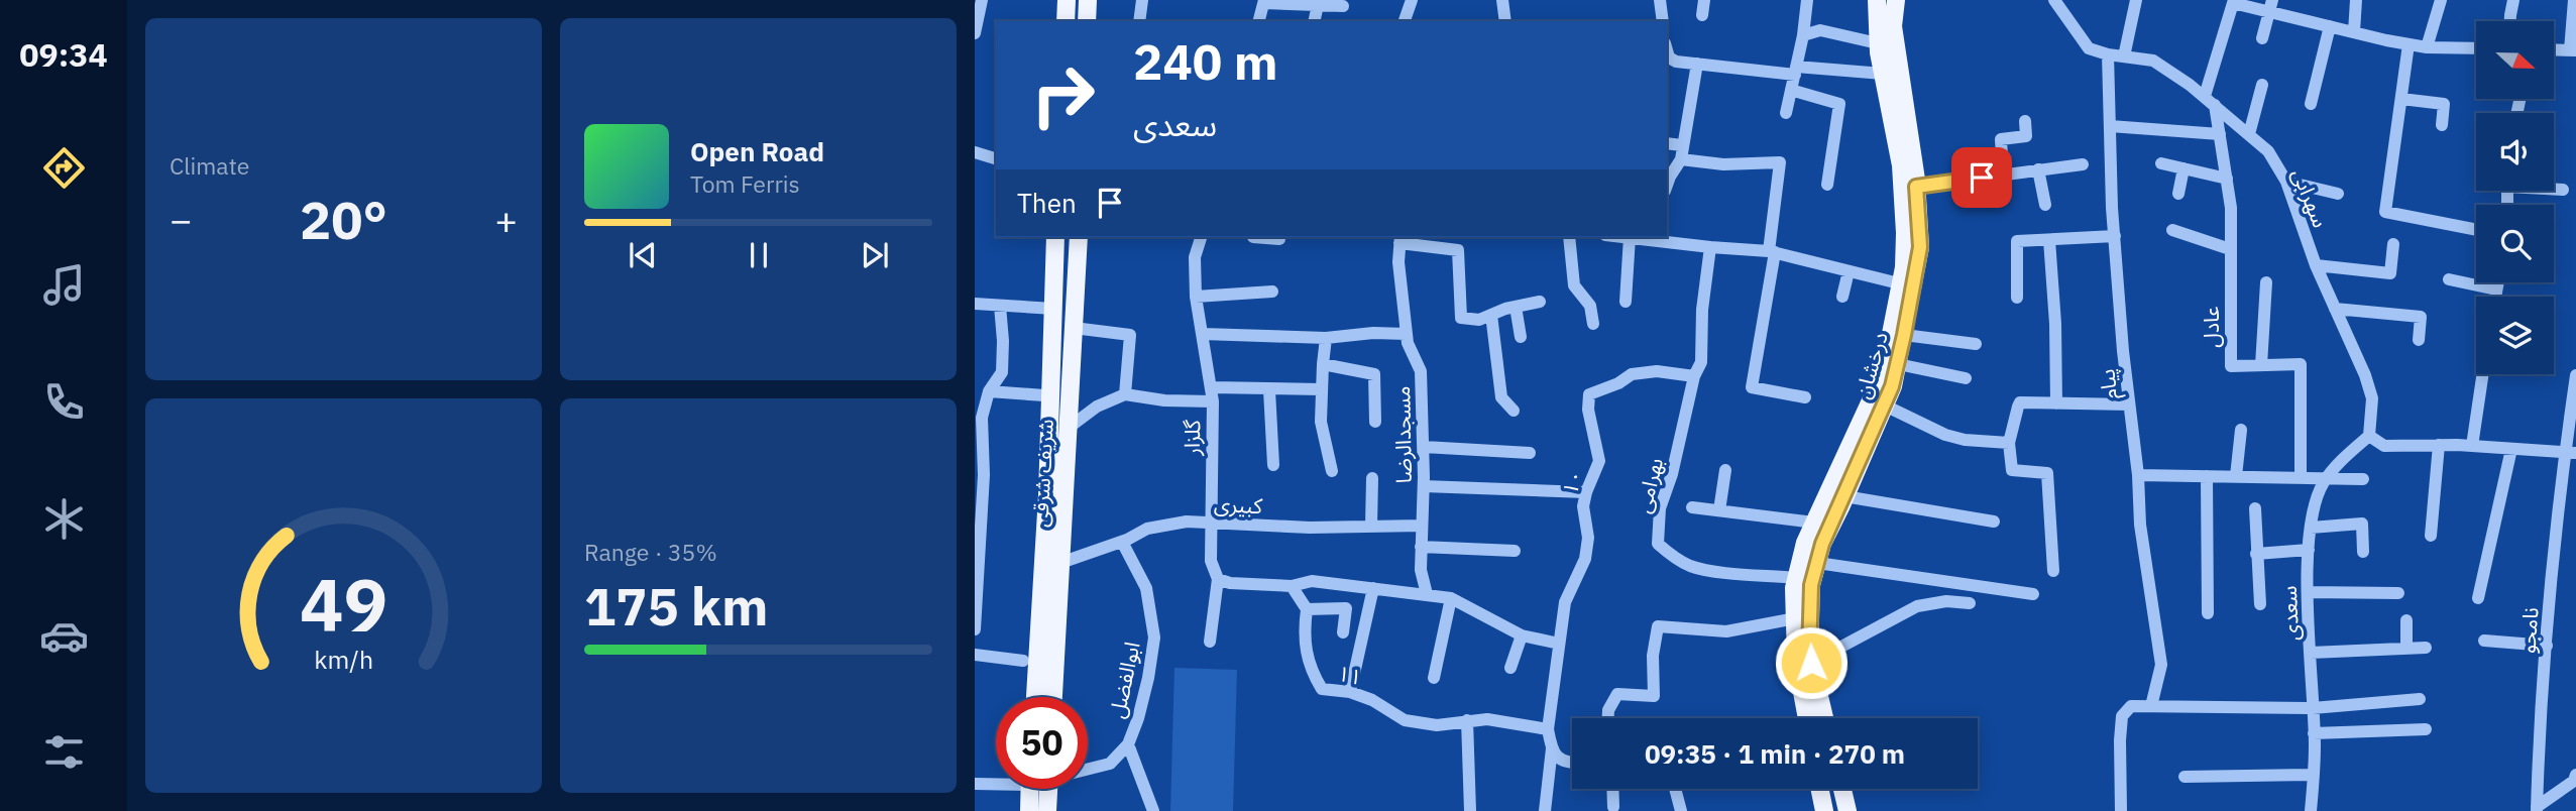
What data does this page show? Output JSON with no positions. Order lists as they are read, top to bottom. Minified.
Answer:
{"streets":{"main road":["درخشان","شریف شرقی"],"street":["سهرابی","عادل","پیام","مسجدالرضا","گلزار","۱۰","بهرامی","کبیری","سعدی","نامجو","۱۱","ابوالفضل"]},"crossings":[["سهرابی","عادل"],["سهرابی","پیام"],["سهرابی","سعدی"],["درخشان","بهرامی"],["مسجدالرضا","کبیری"],["گلزار","کبیری"],["شریف شرقی","کبیری"],["۱۰","بهرامی"],["۱۰","۱۱"],["کبیری","ابوالفضل"]],"north":"right","page":{"tabs":"09:34","tile":["Climate",["Range · 35%","175 km"]],"turn":["240 m","سعدی"],"song":["Open Road","Tom Ferris"],"then":"Then","heat":["−","20°","+"],"limit":"50","trip":"09:35 · 1 min · 270 m","gauge":["49","km/h"]}}
